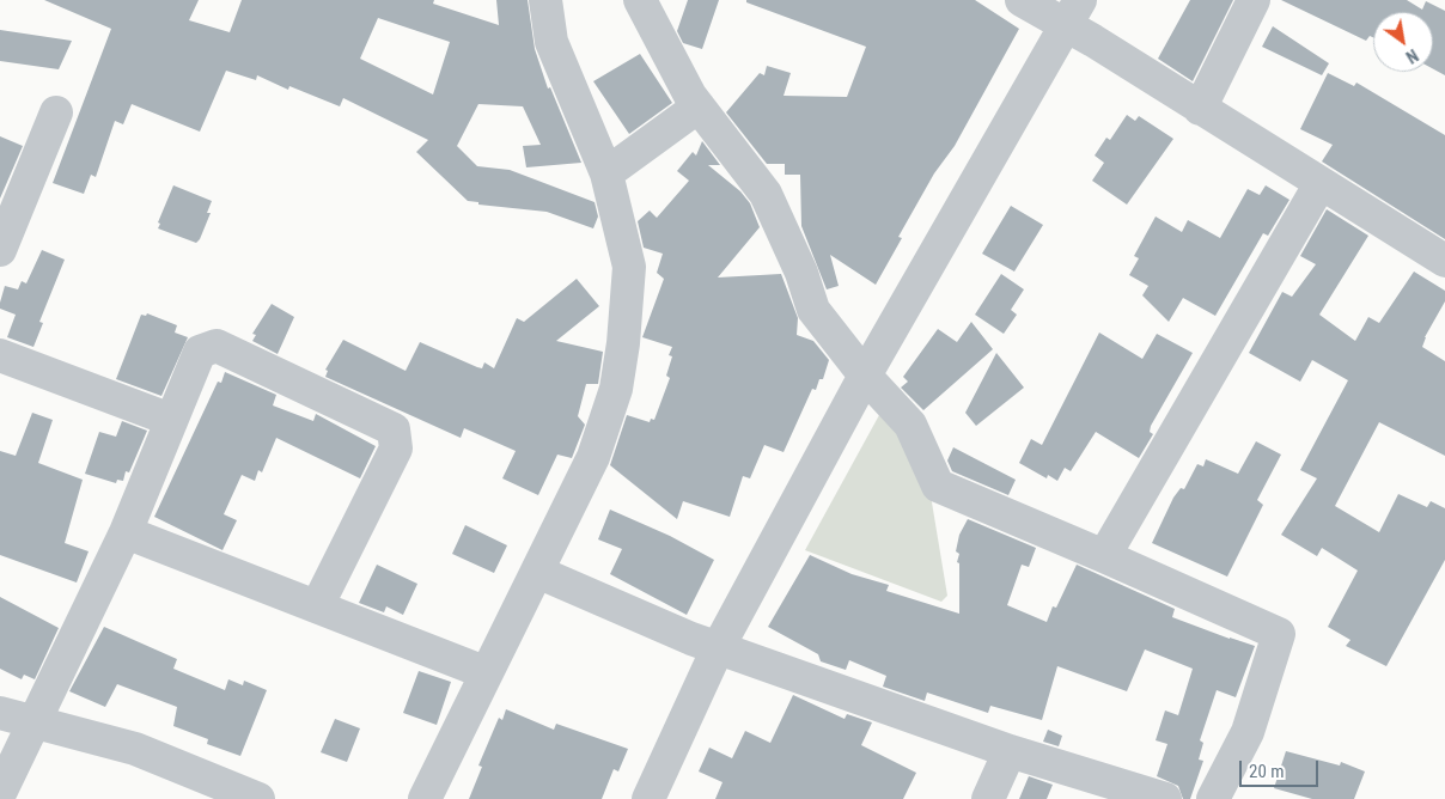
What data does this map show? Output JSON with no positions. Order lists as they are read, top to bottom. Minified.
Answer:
{"scale_bar":"20 m","north":"bottom right"}
